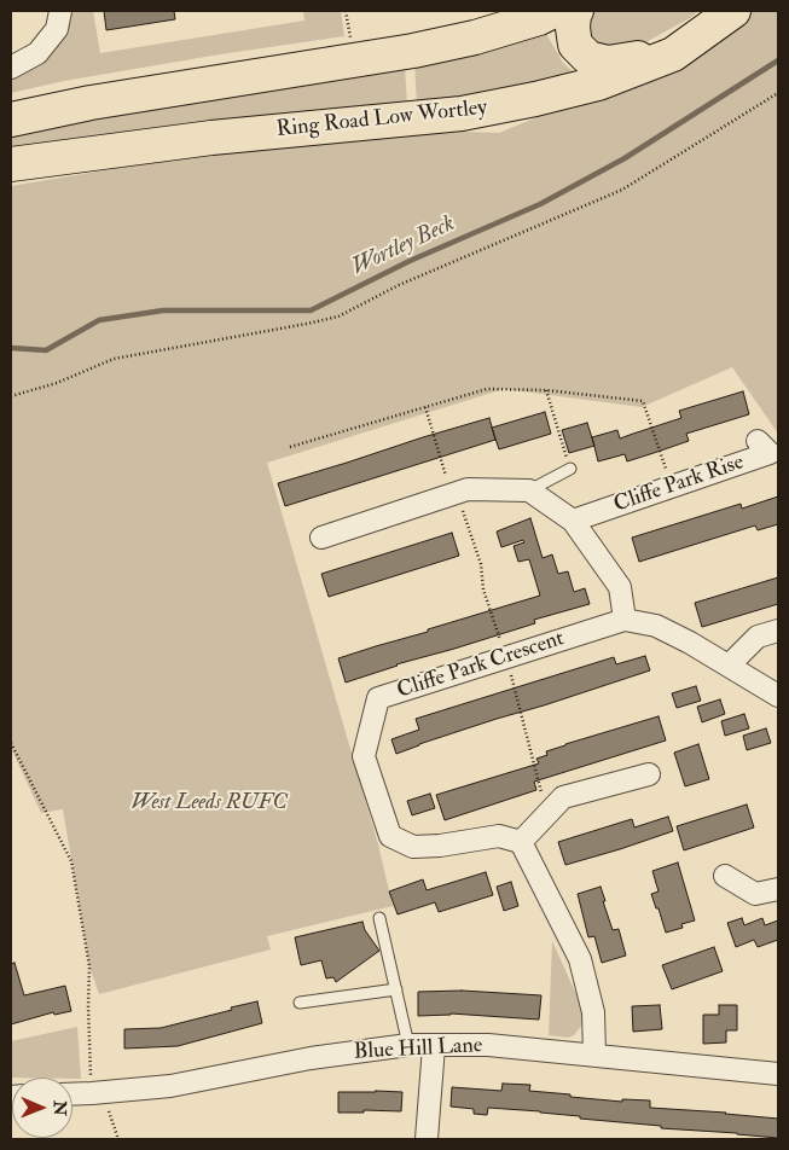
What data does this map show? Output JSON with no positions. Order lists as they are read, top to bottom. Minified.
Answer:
{"streets":{"highway":["Ring Road Low Wortley"],"street":["Cliffe Park Rise","Cliffe Park Crescent","Blue Hill Lane"]},"water":["Wortley Beck"],"parks":["West Leeds RUFC"],"north":"right"}
